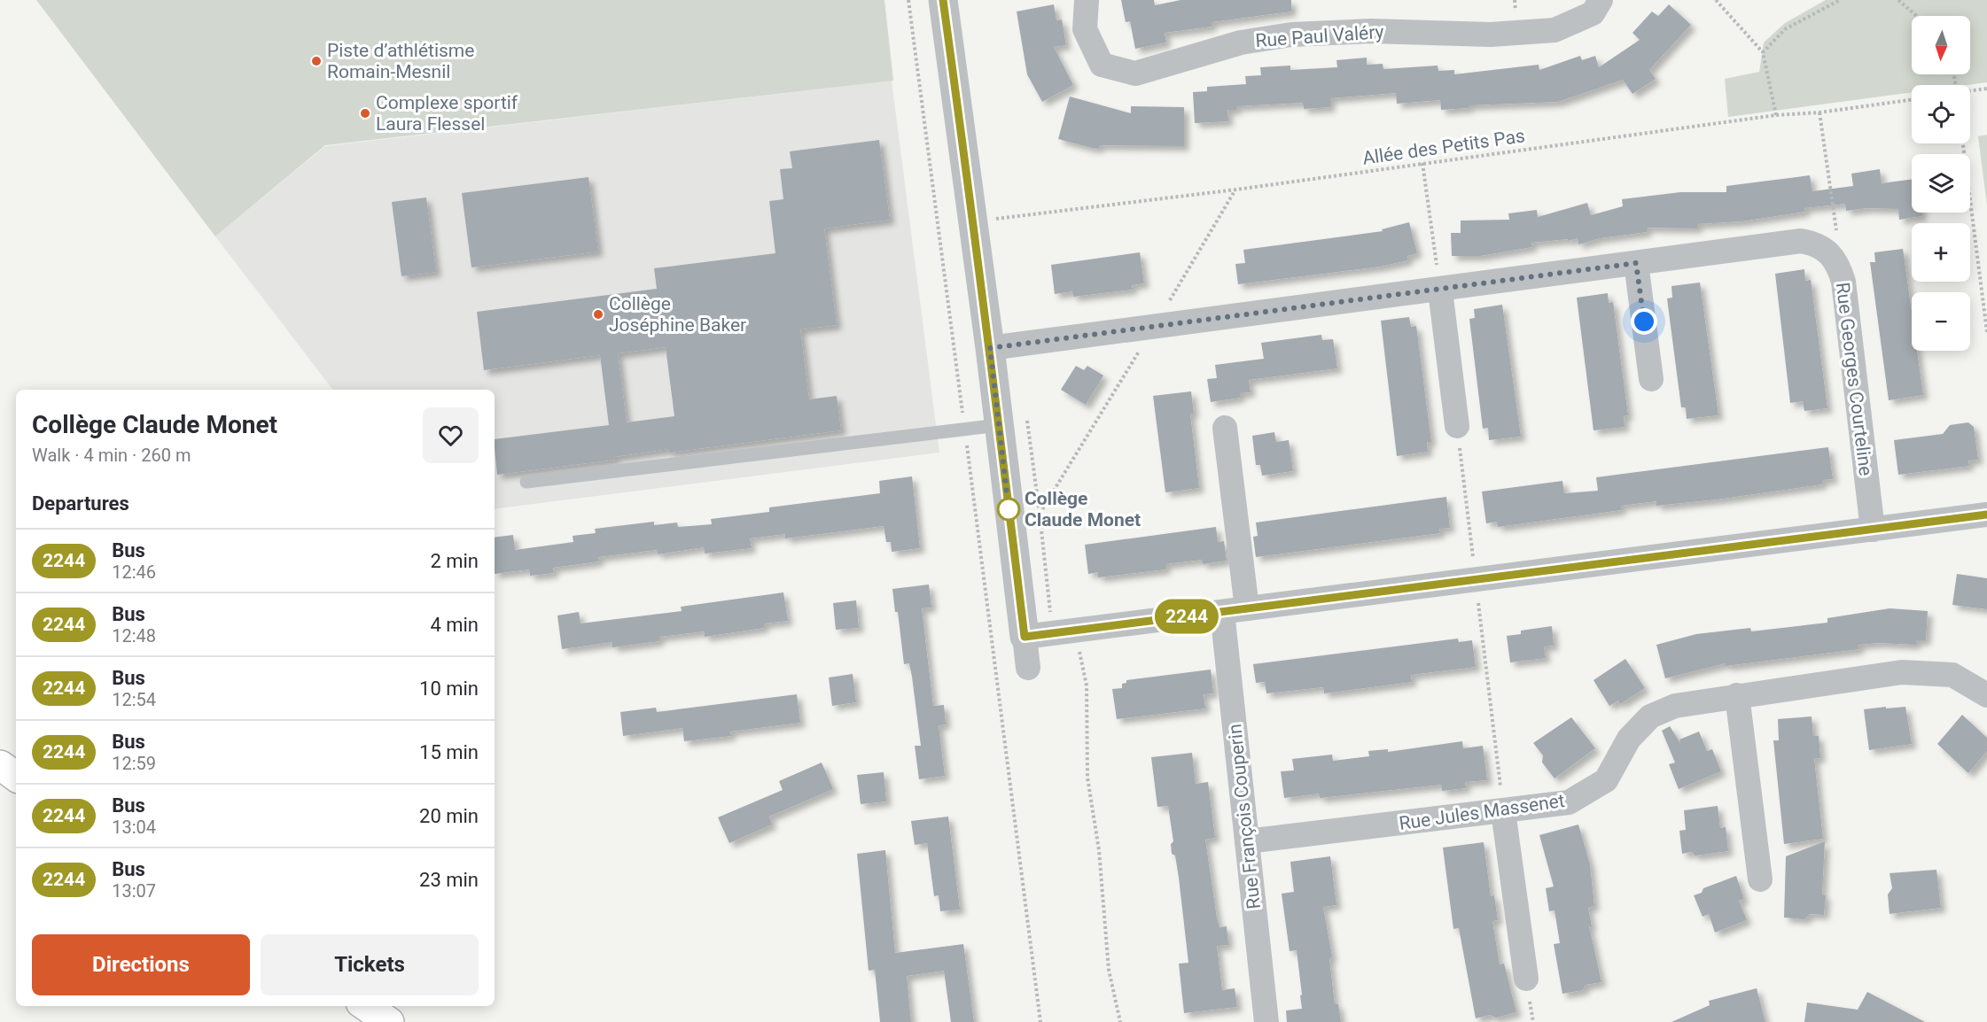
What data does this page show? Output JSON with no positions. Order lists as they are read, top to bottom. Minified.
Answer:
{"streets":{"street":["Rue Paul Valéry","Rue Georges Courteline","Rue Jules Massenet","Rue François Couperin"],"path":["Allée des Petits Pas"]},"crossings":[["Rue Jules Massenet","Rue François Couperin"]],"places":["Piste d’athlétisme Romain-Mesnil","Complexe sportif Laura Flessel","Collège Joséphine Baker","Collège Claude Monet"],"lines":["bus line 2244"],"north":"bottom","page":{"on_map":"2244","map_buttons":["+","−"],"heading":[["Collège Claude Monet","Walk · 4 min · 260 m"],"Departures"],"list":[{"mark":"2244","name":"Bus","note":"12:46","value":"2 min"},{"mark":"2244","name":"Bus","note":"12:48","value":"4 min"},{"mark":"2244","name":"Bus","note":"12:54","value":"10 min"},{"mark":"2244","name":"Bus","note":"12:59","value":"15 min"},{"mark":"2244","name":"Bus","note":"13:04","value":"20 min"},{"mark":"2244","name":"Bus","note":"13:07","value":"23 min"}],"buttons":["Directions","Tickets"]}}
